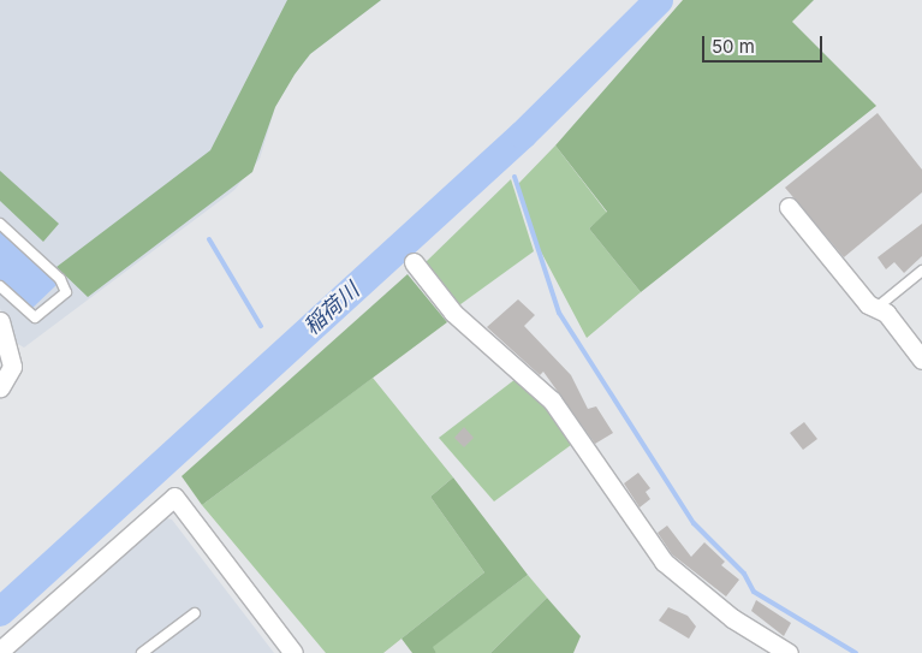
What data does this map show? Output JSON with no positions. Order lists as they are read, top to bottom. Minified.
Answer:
{"water":["稲荷川"],"scale_bar":"50 m"}
